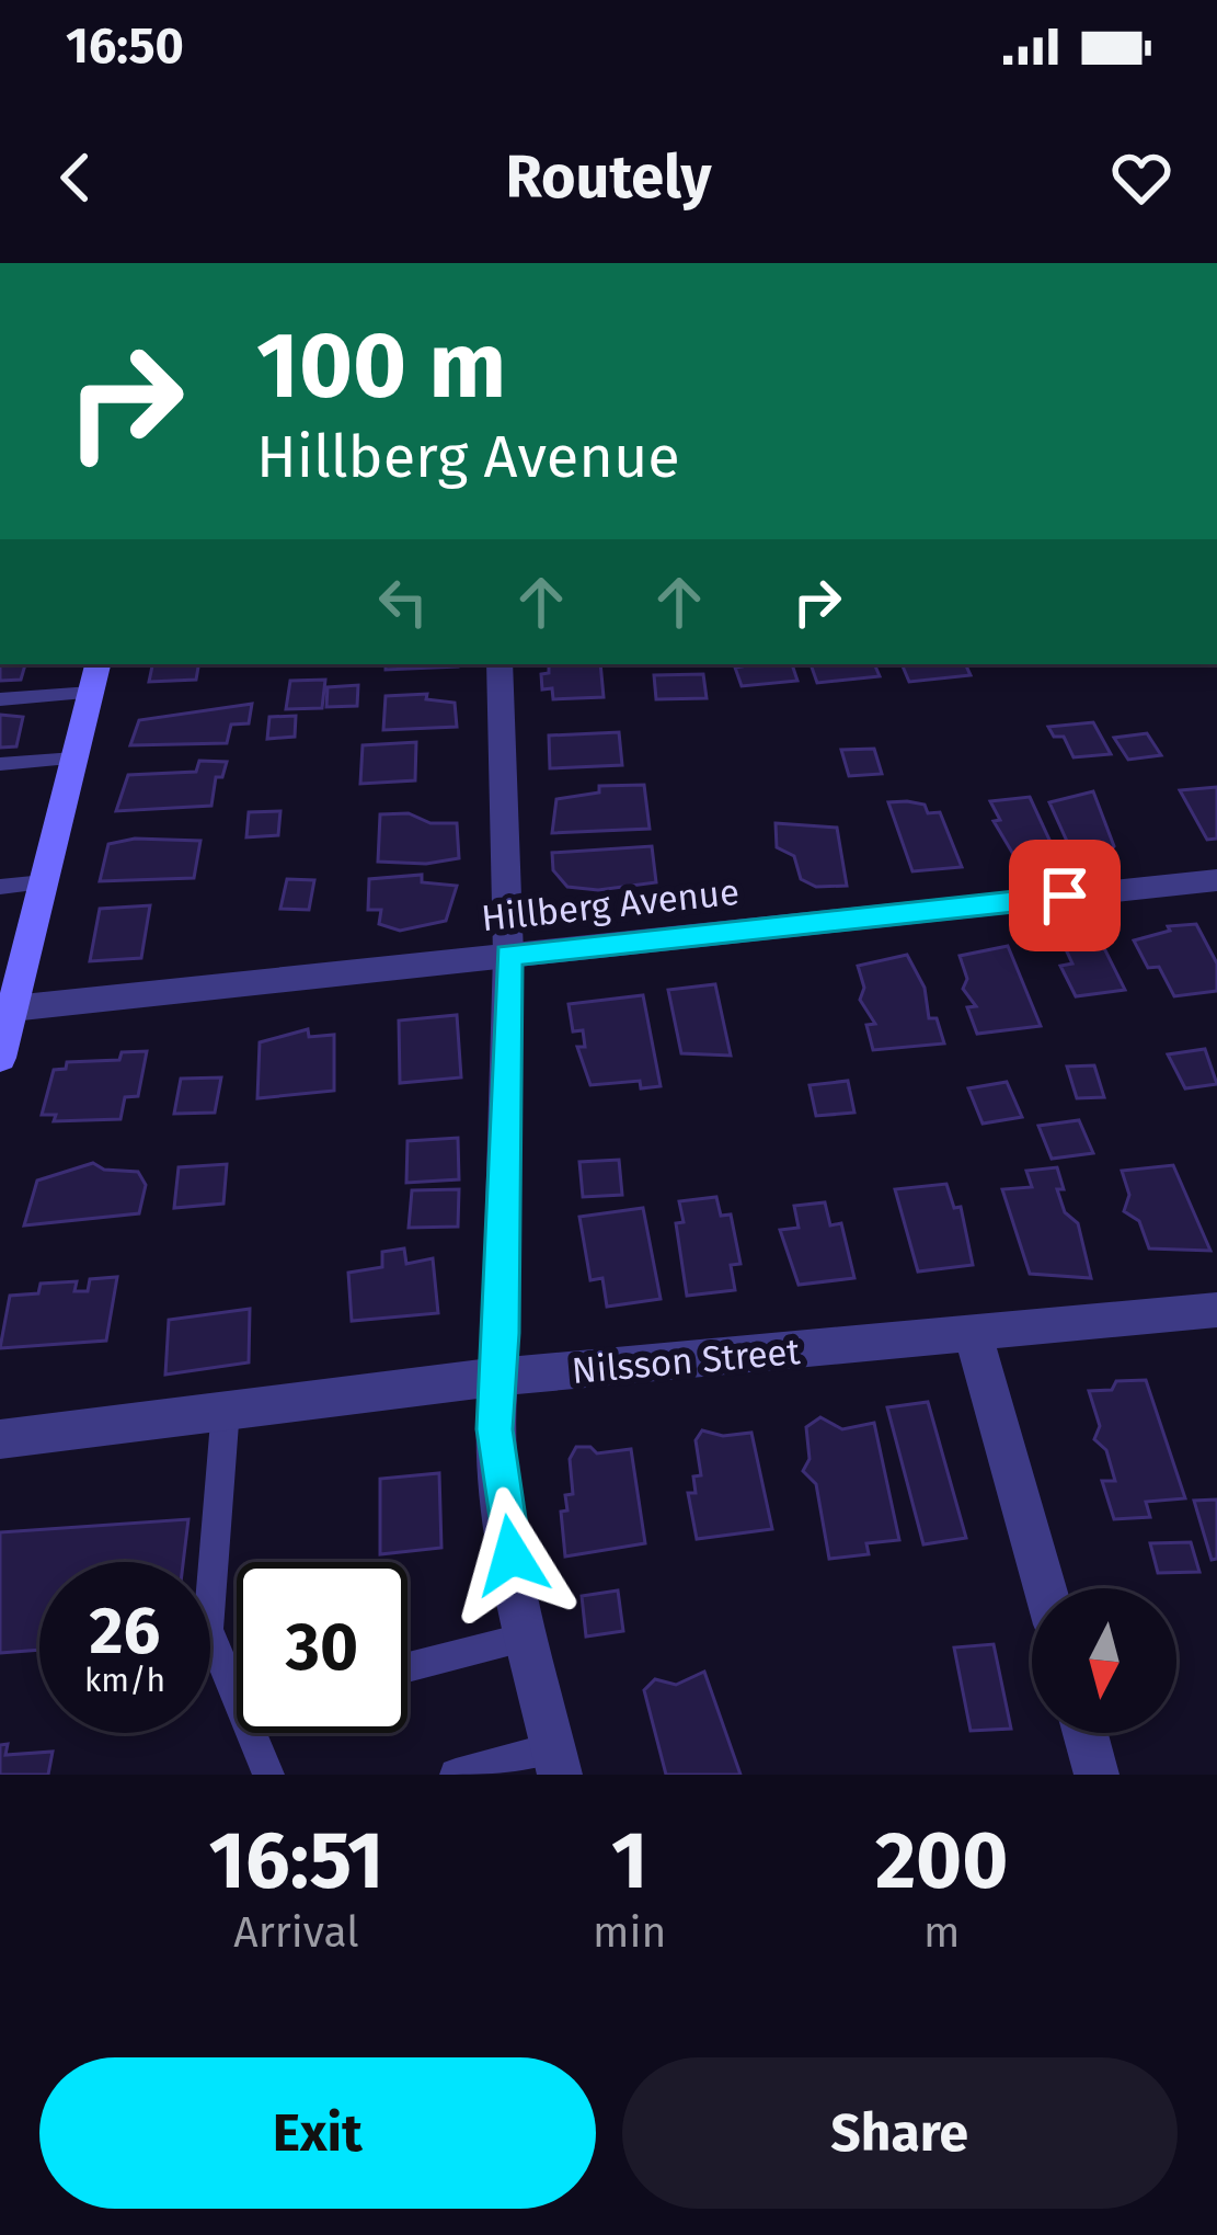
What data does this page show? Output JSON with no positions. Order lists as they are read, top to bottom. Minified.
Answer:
{"streets":{"street":["Hillberg Avenue","Nilsson Street"]},"north":"bottom","page":{"status":"16:50","header":"Routely","turn":["100 m","Hillberg Avenue"],"speed":"26 km/h","limit":"30","eta":["16:51","Arrival","1","min","200","m"],"buttons":["Exit","Share"]}}
